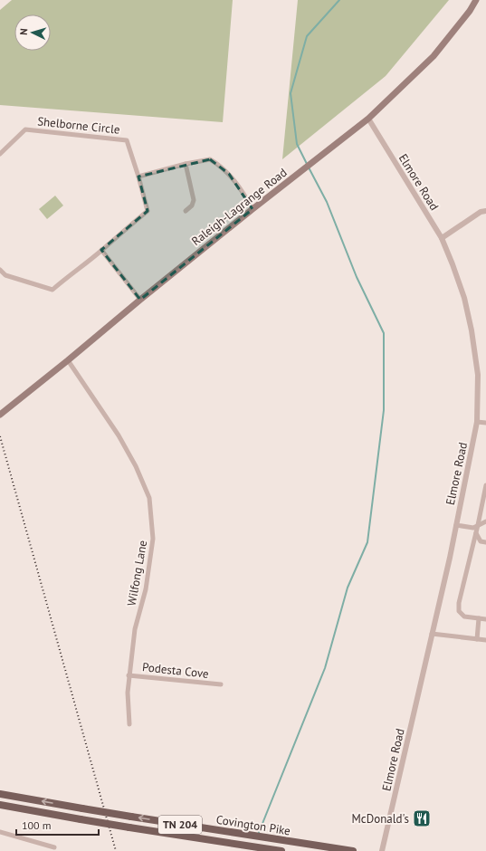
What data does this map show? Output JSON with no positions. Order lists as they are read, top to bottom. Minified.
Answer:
{"streets":{"main road":["Raleigh-Lagrange Road","TN 204","Covington Pike"],"street":["Shelborne Circle","Elmore Road","Wilfong Lane","Podesta Cove"]},"crossings":[["Elmore Road","Raleigh-Lagrange Road"],["Raleigh-Lagrange Road","Wilfong Lane"],["Wilfong Lane","Podesta Cove"]],"places":{"restaurant":["McDonald's"]},"scale_bar":"100 m","north":"left"}
